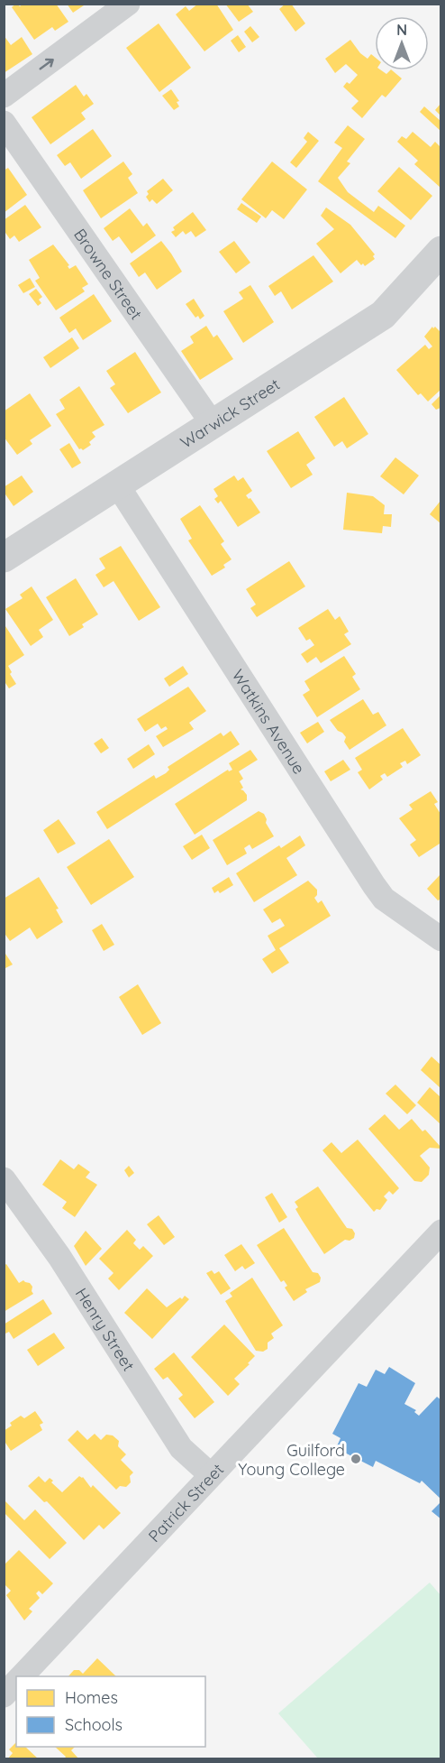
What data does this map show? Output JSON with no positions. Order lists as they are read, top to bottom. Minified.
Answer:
{"streets":{"street":["Browne Street","Warwick Street","Watkins Avenue","Henry Street","Patrick Street"]},"crossings":[["Browne Street","Warwick Street"],["Warwick Street","Watkins Avenue"],["Henry Street","Patrick Street"]],"places":["Guilford Young College"],"legend":["Homes","Schools"],"north":"top"}
